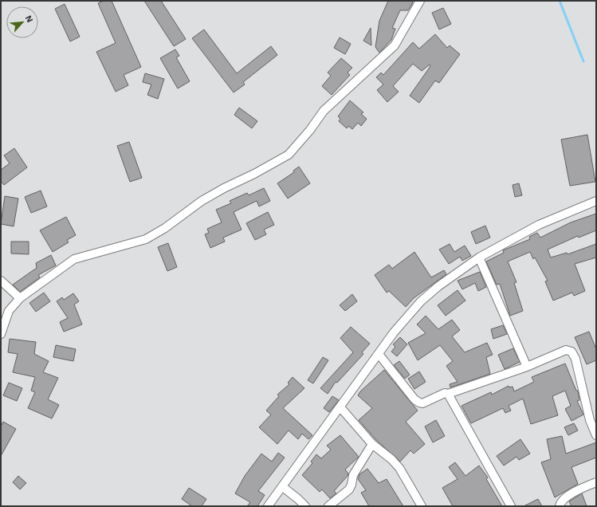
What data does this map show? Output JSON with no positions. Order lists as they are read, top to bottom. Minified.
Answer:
{"north":"top right"}
